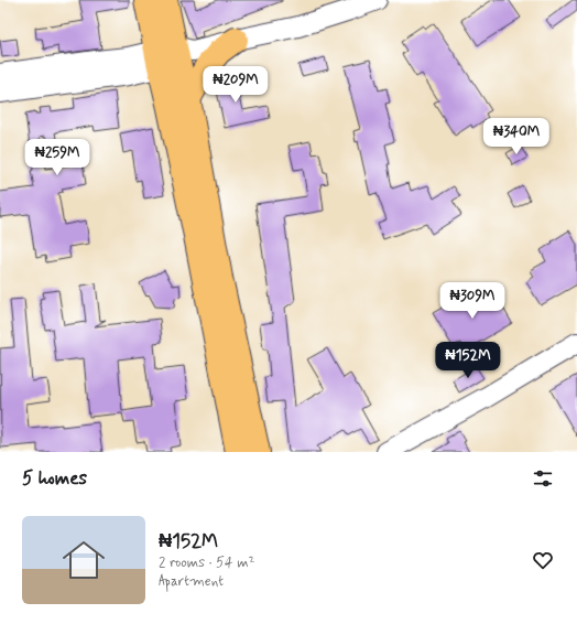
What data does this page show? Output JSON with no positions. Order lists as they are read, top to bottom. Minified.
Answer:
{"page":{"price":["₦209M","₦340M","₦259M","₦309M","₦152M"],"heading":"5 homes","list":[{"name":"₦152M","note":"2 rooms · 54 m² · Apartment"}]}}
